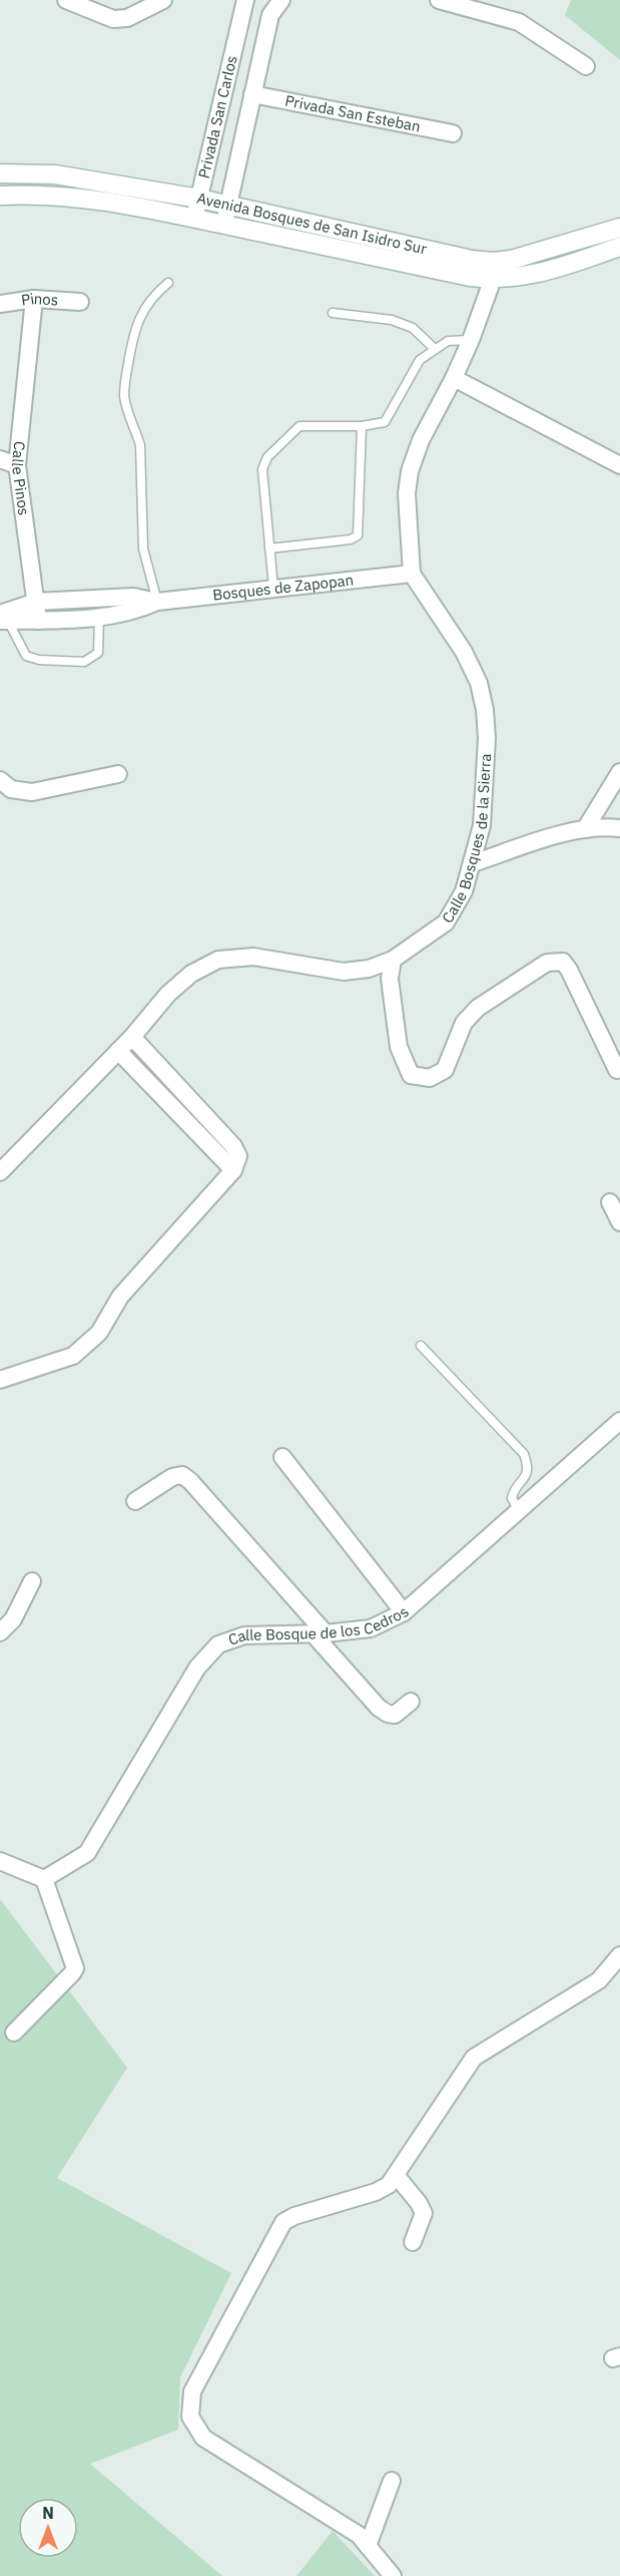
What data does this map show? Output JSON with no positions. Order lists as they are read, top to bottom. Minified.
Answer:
{"streets":{"main road":["Avenida Bosques de San Isidro Sur"],"street":["Privada San Esteban","Privada San Carlos","Pinos","Calle Pinos","Bosques de Zapopan","Calle Bosques de la Sierra","Calle Bosque de los Cedros"]},"crossings":[["Privada San Carlos","Avenida Bosques de San Isidro Sur"],["Avenida Bosques de San Isidro Sur","Calle Bosques de la Sierra"],["Pinos","Calle Pinos"],["Calle Pinos","Bosques de Zapopan"],["Bosques de Zapopan","Calle Bosques de la Sierra"]],"north":"top"}
